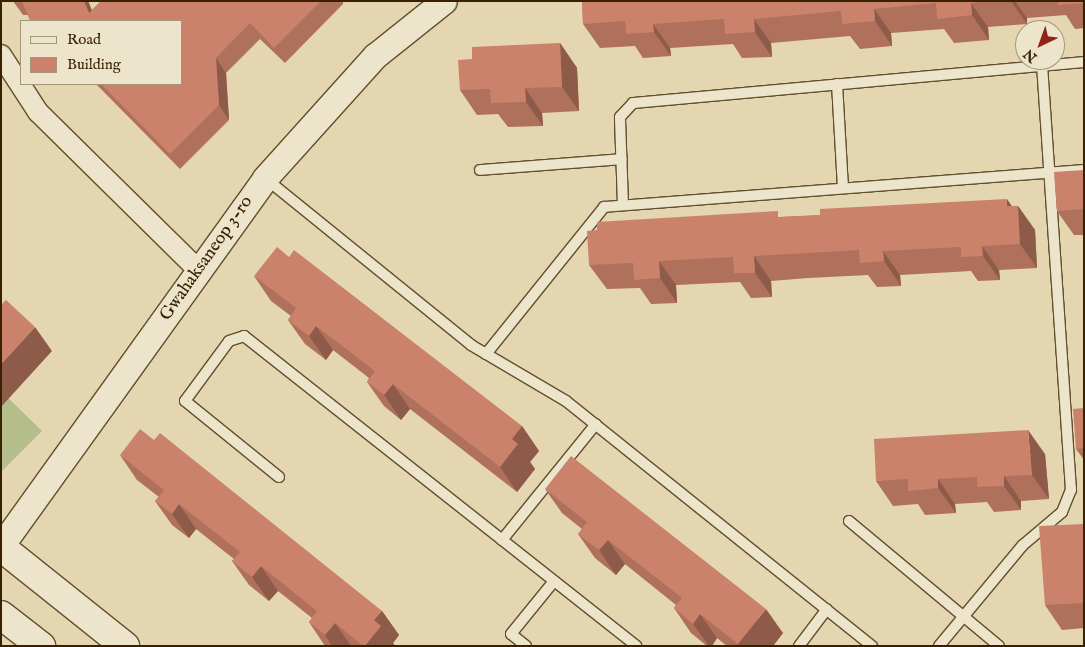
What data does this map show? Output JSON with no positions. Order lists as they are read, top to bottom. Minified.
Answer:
{"streets":{"street":["Gwahaksaneop 3-ro"]},"legend":["Road","Building"],"north":"bottom left"}
